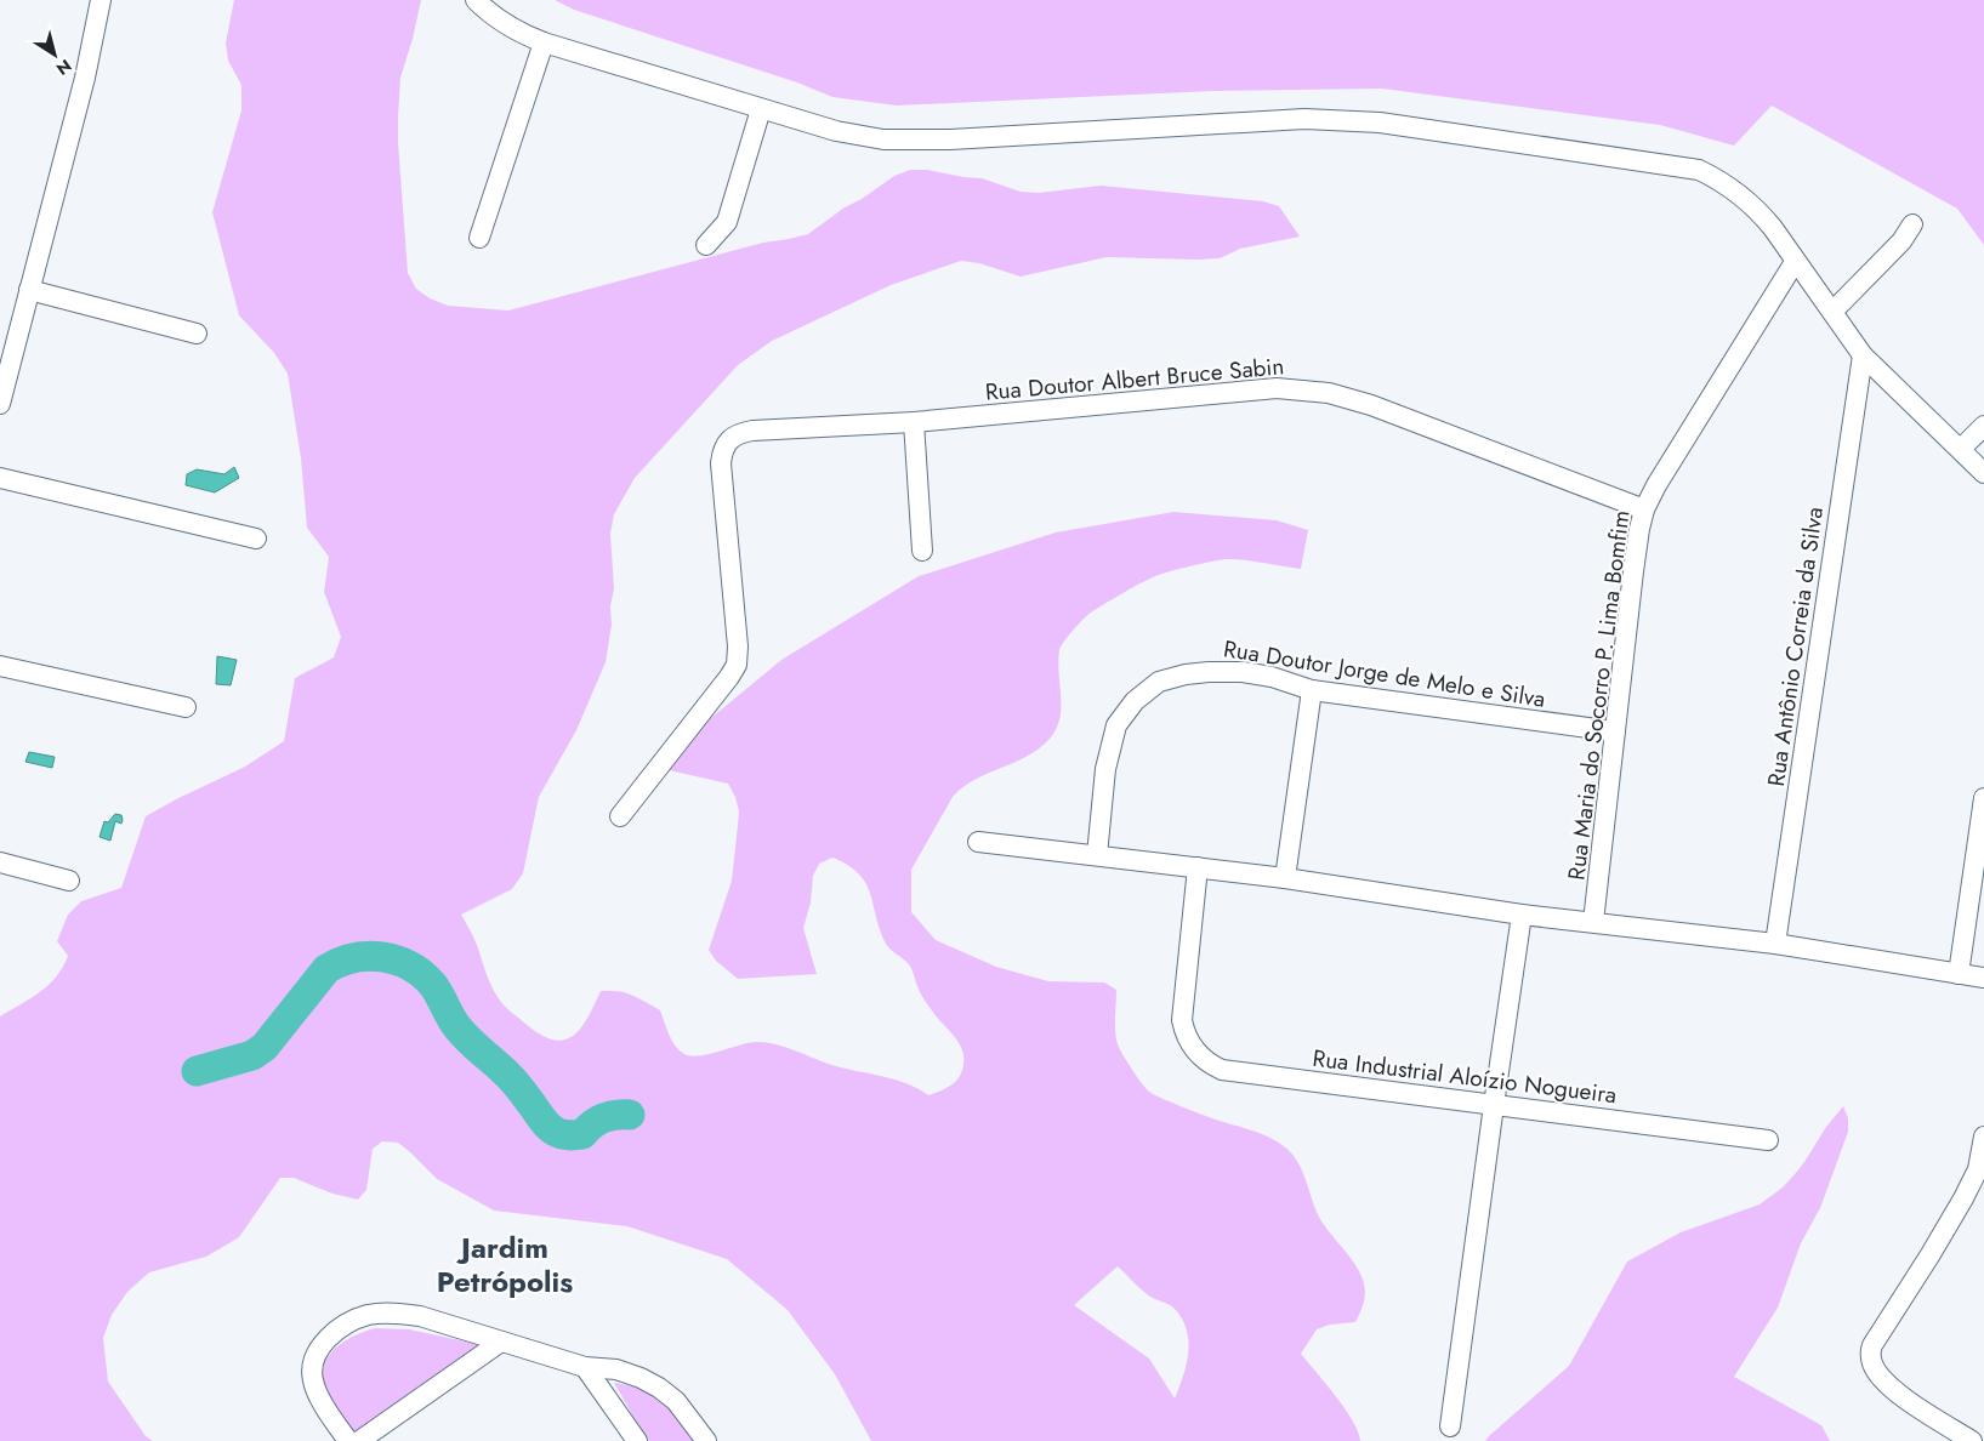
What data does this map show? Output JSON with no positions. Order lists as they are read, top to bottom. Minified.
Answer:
{"streets":{"street":["Rua Doutor Albert Bruce Sabin","Rua Antônio Correia da Silva","Rua Doutor Jorge de Melo e Silva","Rua Maria do Socorro P. Lima Bomfim","Rua Industrial Aloízio Nogueira"]},"crossings":[["Rua Doutor Albert Bruce Sabin","Rua Maria do Socorro P. Lima Bomfim"],["Rua Doutor Jorge de Melo e Silva","Rua Maria do Socorro P. Lima Bomfim"]],"districts":["Jardim Petrópolis"],"north":"bottom right"}
